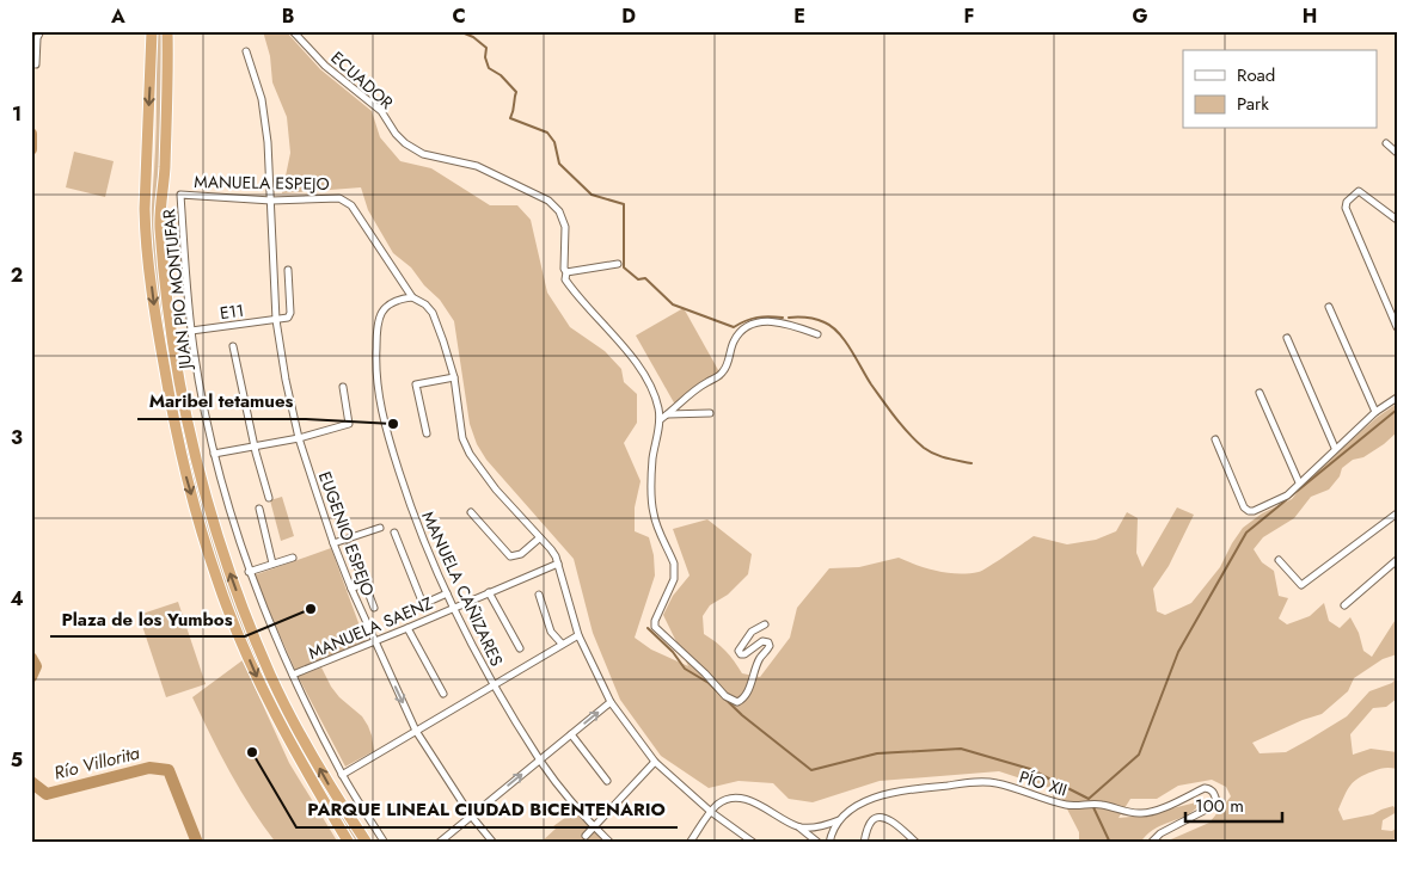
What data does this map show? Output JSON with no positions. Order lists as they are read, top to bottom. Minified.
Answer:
{"streets":{"street":["ECUADOR","MANUELA ESPEJO","JUAN PIO MONTUFAR","E11","EUGENIO ESPEJO","MANUELA CAÑIZARES","MANUELA SAENZ","PÍO XII"]},"crossings":[["MANUELA ESPEJO","JUAN PIO MONTUFAR"],["MANUELA ESPEJO","EUGENIO ESPEJO"],["MANUELA ESPEJO","MANUELA CAÑIZARES"],["MANUELA ESPEJO","MANUELA SAENZ"],["JUAN PIO MONTUFAR","E11"],["JUAN PIO MONTUFAR","MANUELA SAENZ"],["E11","EUGENIO ESPEJO"],["EUGENIO ESPEJO","MANUELA SAENZ"],["MANUELA CAÑIZARES","MANUELA SAENZ"]],"water":["Río Villorita"],"places":["Maribel tetamues","Plaza de los Yumbos","PARQUE LINEAL CIUDAD BICENTENARIO"],"legend":["Road","Park"],"scale_bar":"100 m","grid":{"columns":["A","B","C","D","E","F","G","H"],"rows":["1","2","3","4","5"]}}
